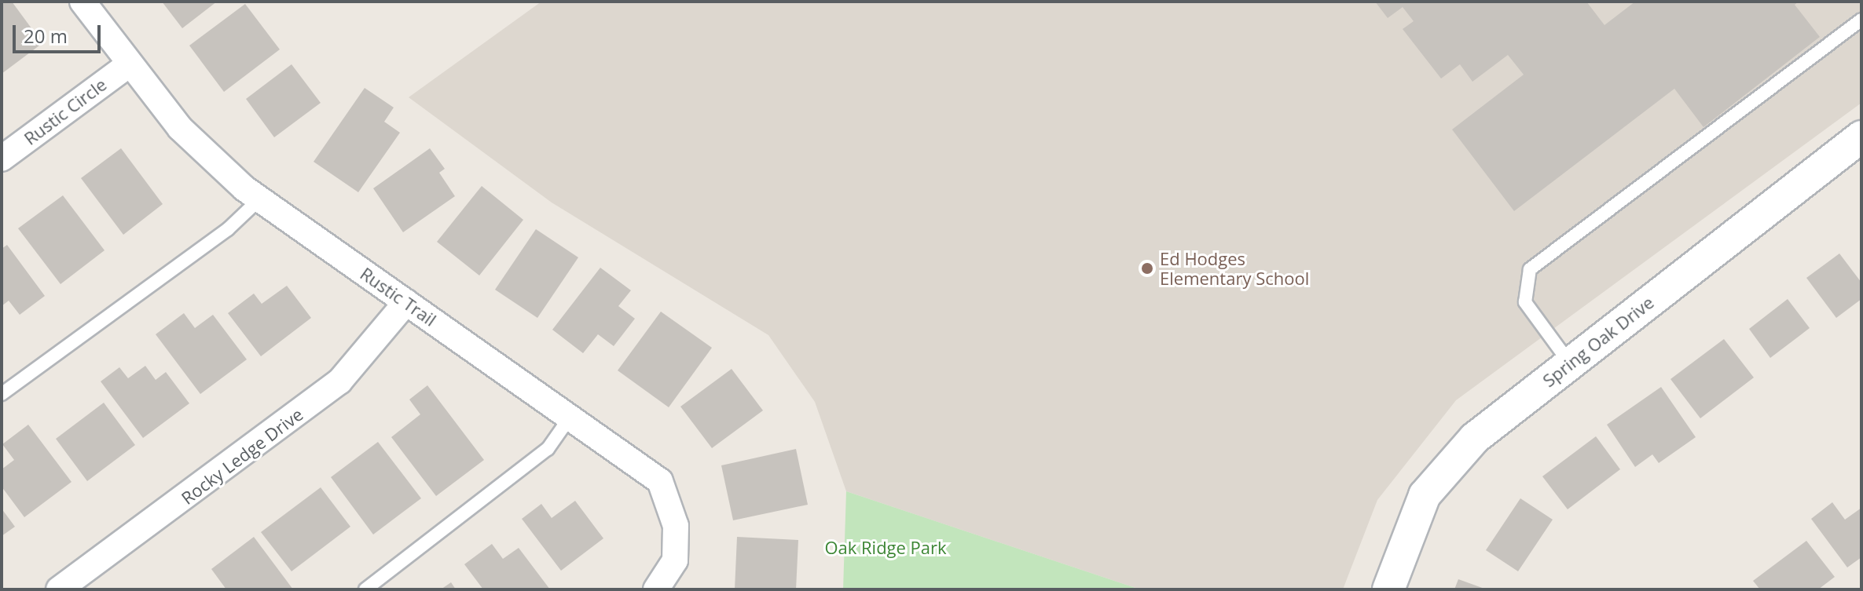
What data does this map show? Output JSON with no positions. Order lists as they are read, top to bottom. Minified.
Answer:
{"streets":{"street":["Rustic Circle","Rustic Trail","Spring Oak Drive","Rocky Ledge Drive"]},"crossings":[["Rustic Circle","Rustic Trail"],["Rustic Trail","Rocky Ledge Drive"]],"parks":["Oak Ridge Park"],"places":["Ed Hodges Elementary School"],"scale_bar":"20 m"}
